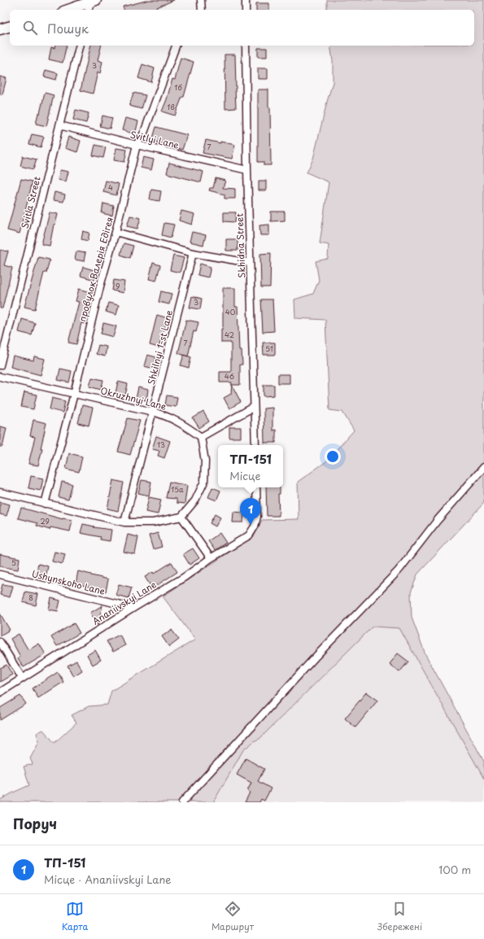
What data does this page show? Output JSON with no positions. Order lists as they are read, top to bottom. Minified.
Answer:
{"streets":{"street":["Svitlyi Lane","Svitla Street","Skhidna Street","провулок Валерія Едігея","Shkilnyi 1-st Lane","Okruzhnyi Lane","Ushynskoho Lane","Ananiivskyi Lane"]},"crossings":[["Svitlyi Lane","Svitla Street"],["Svitlyi Lane","Skhidna Street"],["Svitlyi Lane","провулок Валерія Едігея"],["провулок Валерія Едігея","Okruzhnyi Lane"],["Shkilnyi 1-st Lane","Okruzhnyi Lane"],["Ushynskoho Lane","Ananiivskyi Lane"]],"house_numbers":["3","1б","1в","7","4","9","3","40","42","7","51","46","13","15а","29","5","8"],"page":{"search":"Пошук","popup":["ТП-151","Місце"],"pins":"1","heading":"Поруч","list":[{"mark":"1","name":"ТП-151","note":"Місце · Ananiivskyi Lane","value":"100 m"}],"nav":["Карта","Маршрут","Збережені"]}}
